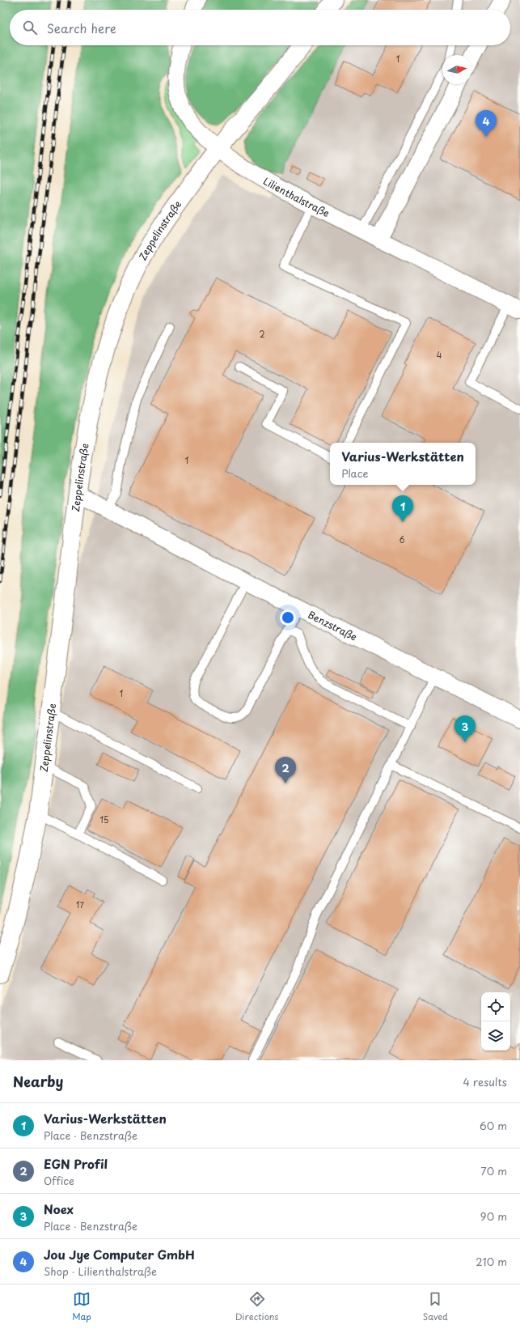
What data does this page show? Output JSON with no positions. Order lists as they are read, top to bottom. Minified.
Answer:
{"streets":{"street":["Lilienthalstraße","Zeppelinstraße","Benzstraße"]},"crossings":[["Lilienthalstraße","Zeppelinstraße"],["Zeppelinstraße","Benzstraße"]],"house_numbers":["1","2","4","1","6","1","15","17"],"north":"right","page":{"search":"Search here","pins":["4","1","3","2"],"popup":["Varius-Werkstätten","Place"],"heading":["Nearby","4 results"],"list":[{"mark":"1","name":"Varius-Werkstätten","note":"Place · Benzstraße","value":"60 m"},{"mark":"2","name":"EGN Profil","note":"Office","value":"70 m"},{"mark":"3","name":"Noex","note":"Place · Benzstraße","value":"90 m"},{"mark":"4","name":"Jou Jye Computer GmbH","note":"Shop · Lilienthalstraße","value":"210 m"}],"nav":["Map","Directions","Saved"]}}
